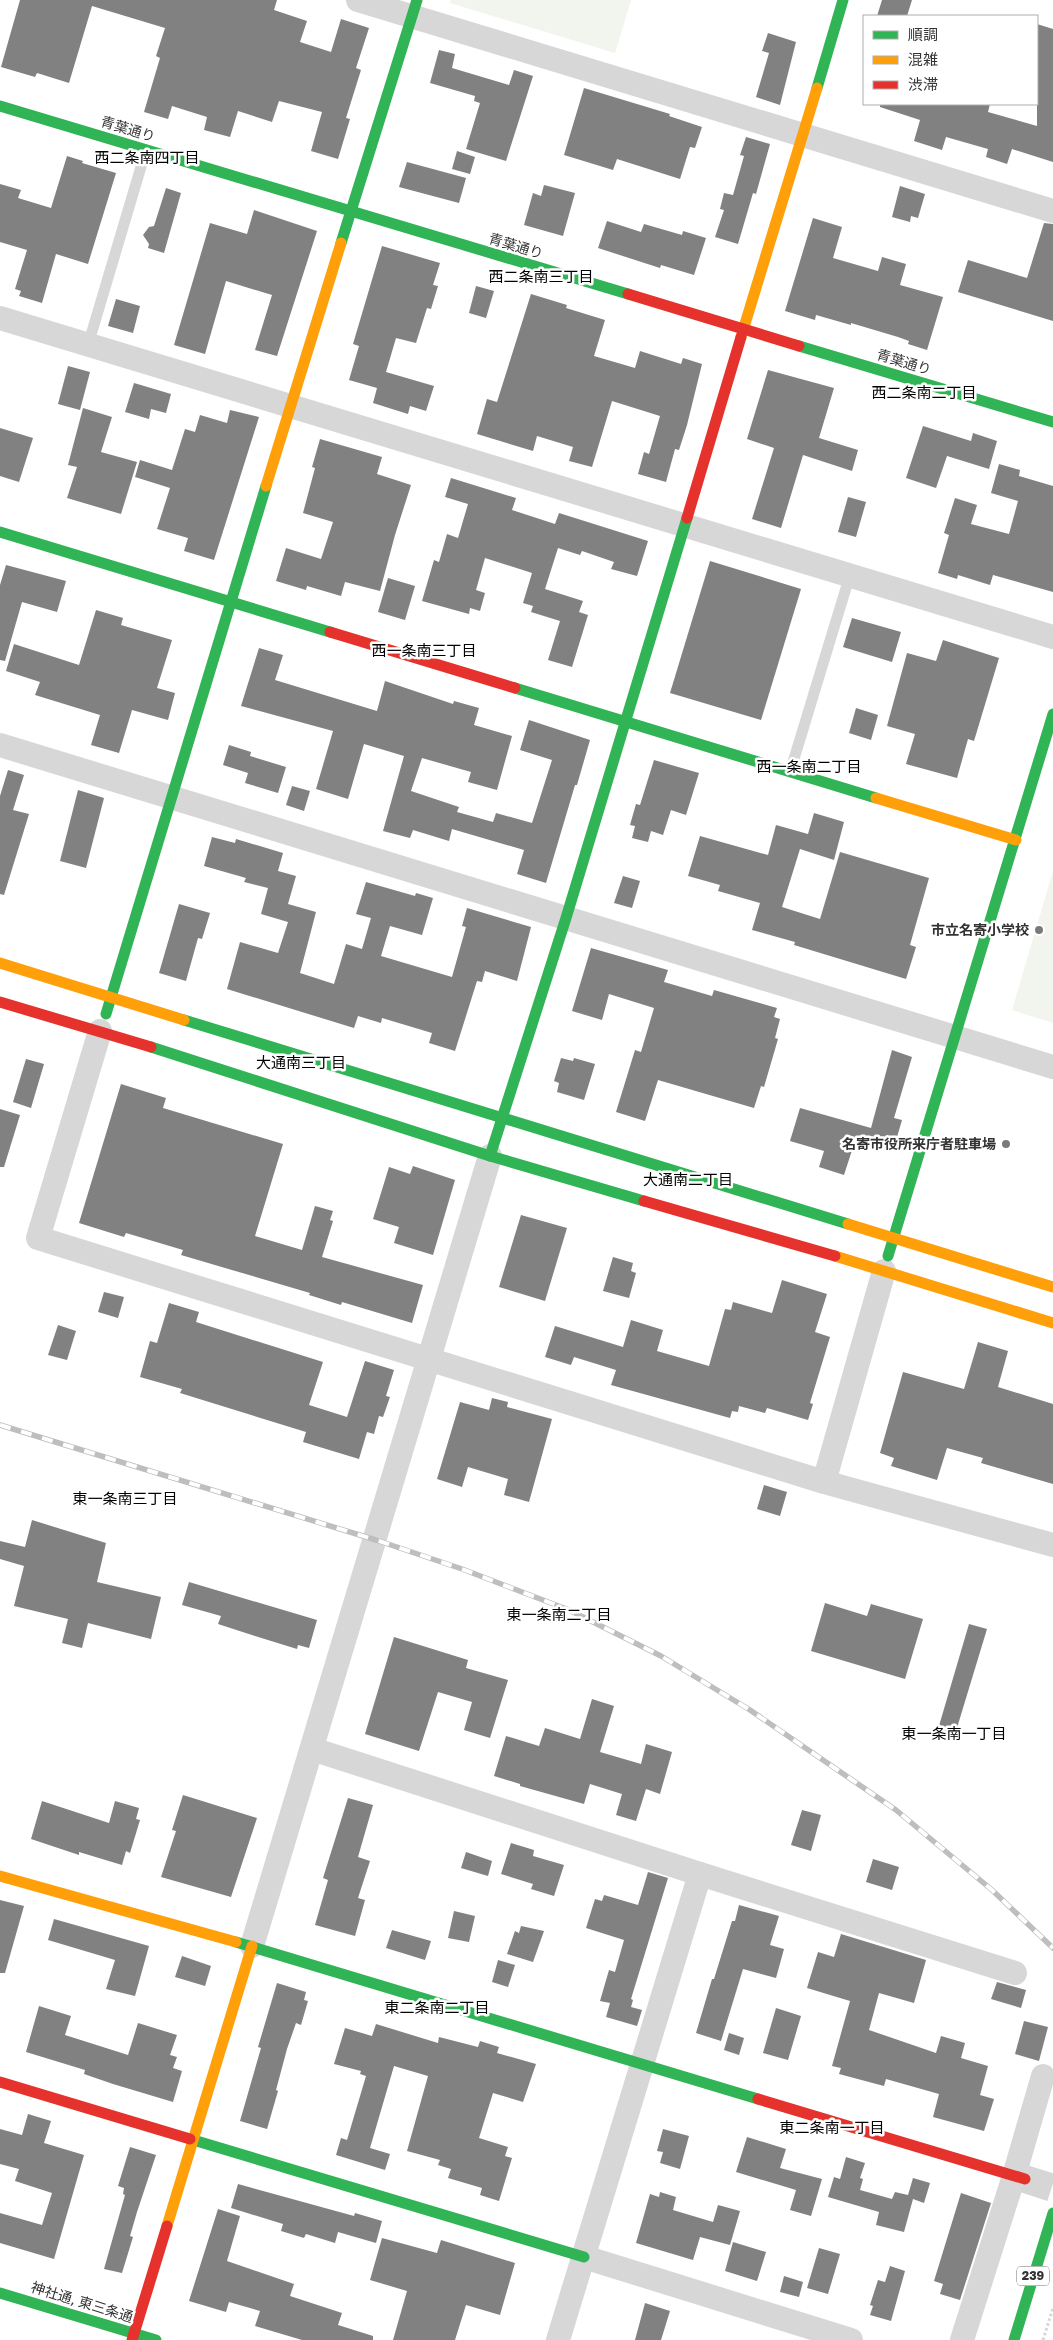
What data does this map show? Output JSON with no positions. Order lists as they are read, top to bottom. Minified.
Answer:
{"streets":{"main road":["青葉通り","239","神社通, 東三条通"]},"districts":["西二条南四丁目","西二条南三丁目","西二条南二丁目","西一条南三丁目","西一条南二丁目","大通南三丁目","大通南二丁目","東一条南三丁目","東一条南二丁目","東一条南一丁目","東二条南二丁目","東二条南一丁目"],"places":["市立名寄小学校","名寄市役所来庁者駐車場"],"legend":["順調","混雑","渋滞"]}
